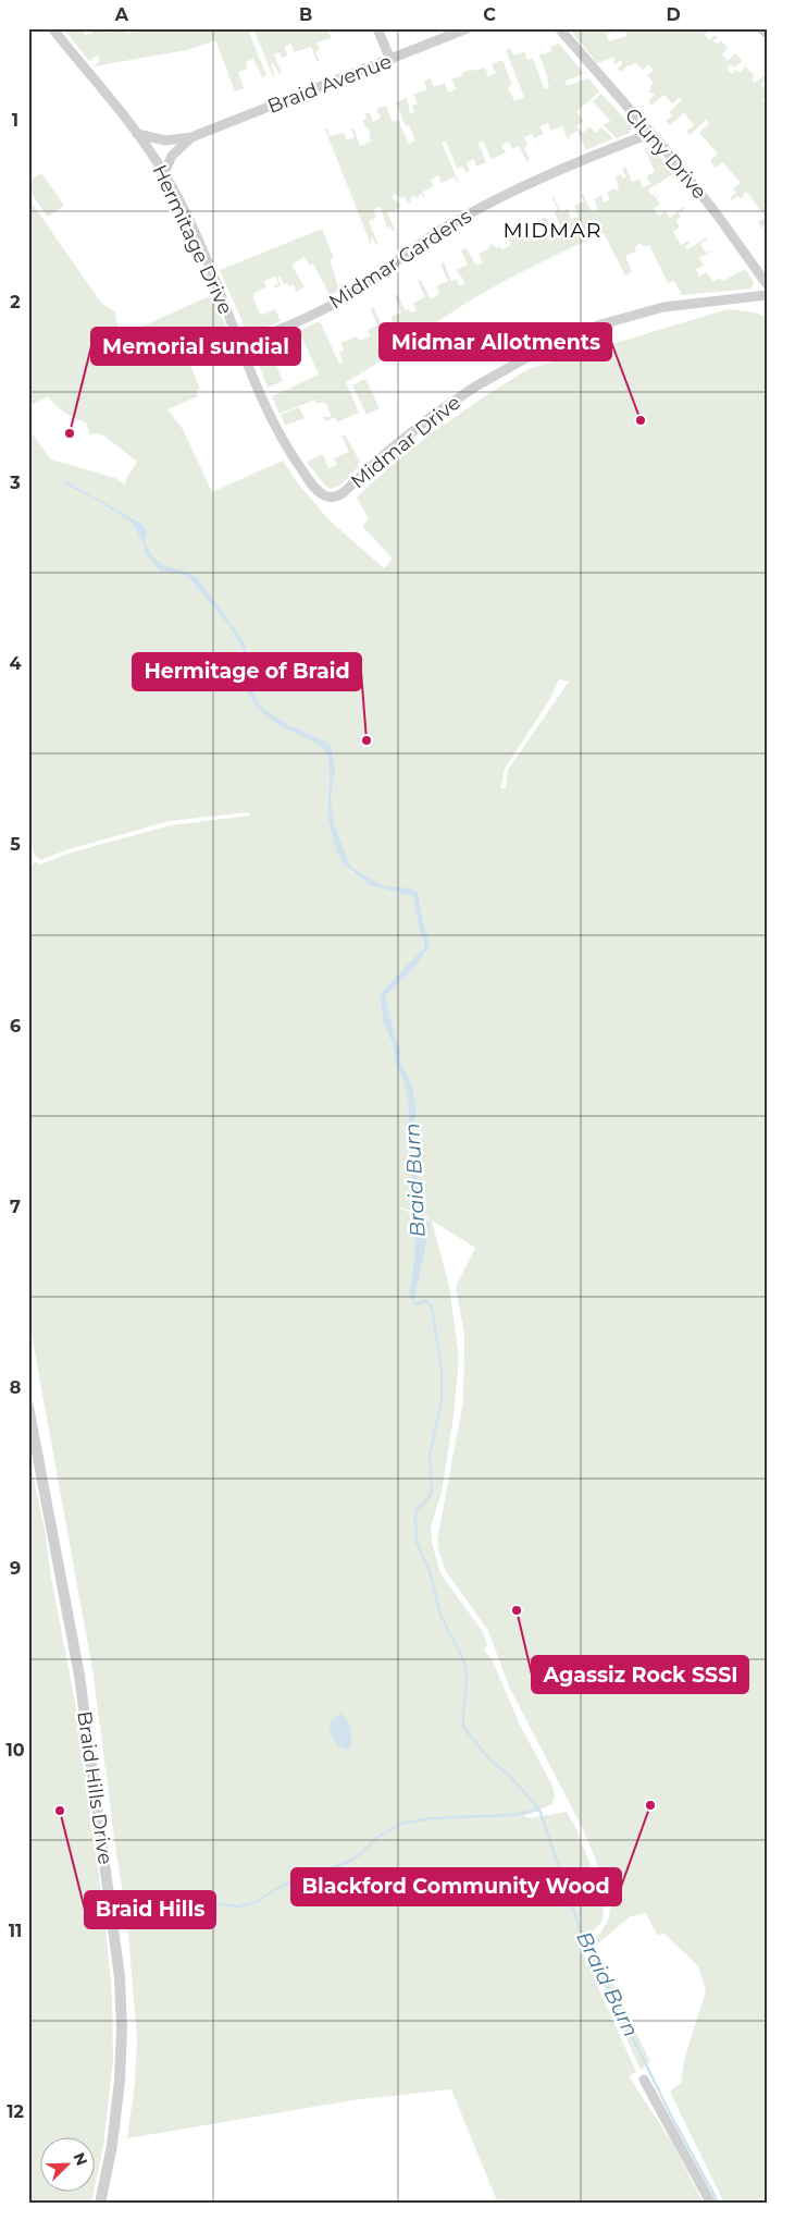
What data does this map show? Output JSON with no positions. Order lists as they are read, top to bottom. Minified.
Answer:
{"streets":{"street":["Braid Avenue","Cluny Drive","Hermitage Drive","Midmar Gardens","Midmar Drive","Braid Hills Drive"]},"crossings":[["Braid Avenue","Hermitage Drive"],["Cluny Drive","Midmar Gardens"],["Hermitage Drive","Midmar Gardens"],["Hermitage Drive","Midmar Drive"]],"districts":["MIDMAR"],"water":["Braid Burn"],"places":["Midmar Allotments","Memorial sundial","Hermitage of Braid","Agassiz Rock SSSI","Blackford Community Wood","Braid Hills"],"north":"top right","grid":{"columns":["A","B","C","D"],"rows":["1","2","3","4","5","6","7","8","9","10","11","12"]}}
